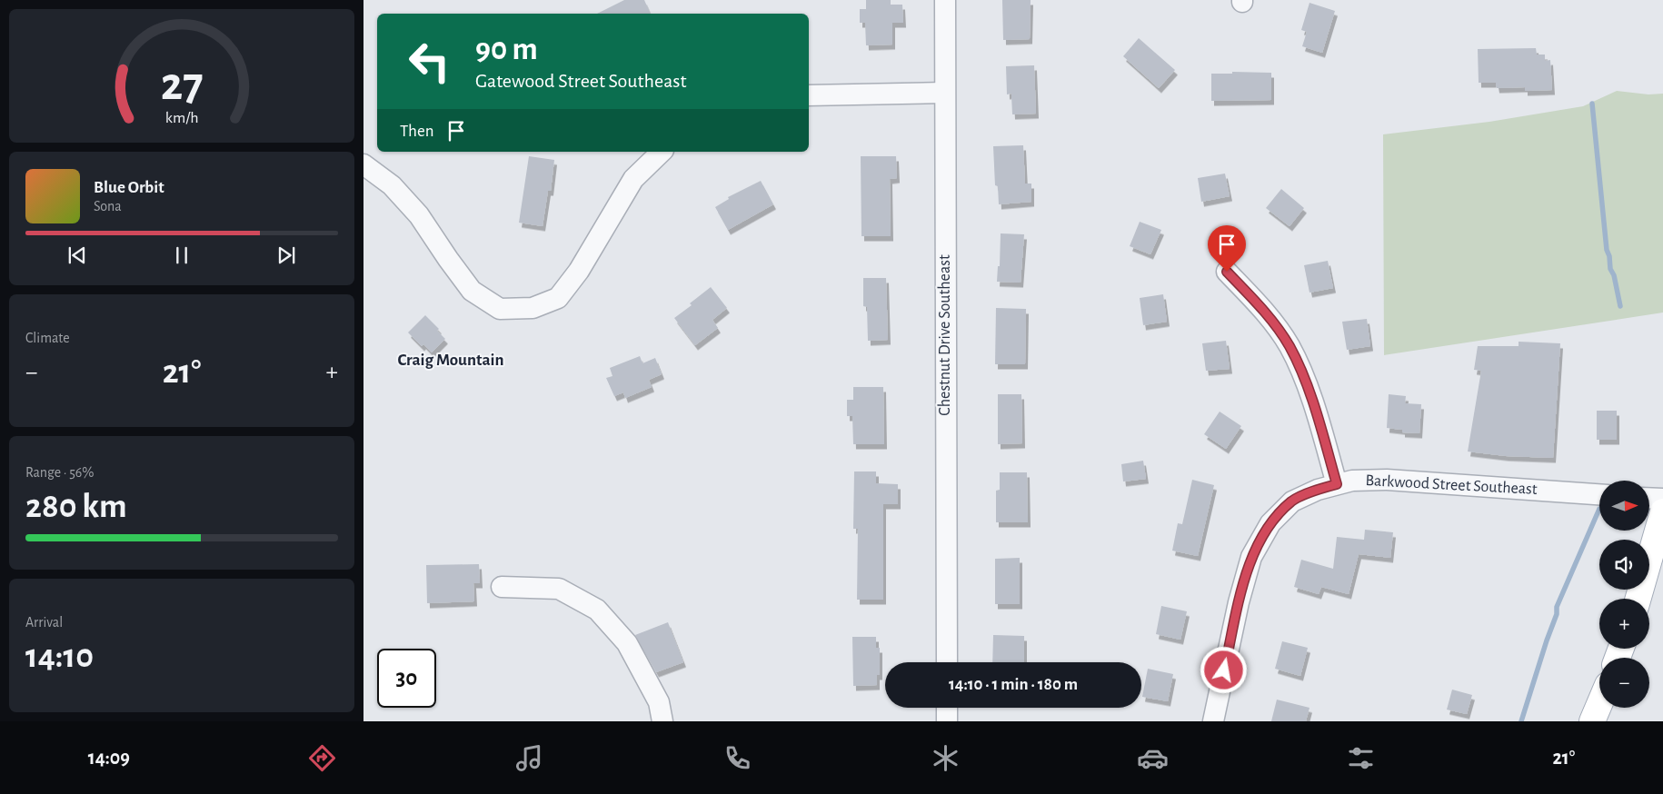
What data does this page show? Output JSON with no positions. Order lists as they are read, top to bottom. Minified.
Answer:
{"streets":{"street":["Chestnut Drive Southeast","Barkwood Street Southeast"]},"districts":["Craig Mountain"],"north":"right","page":{"turn":["90 m","Gatewood Street Southeast"],"then":"Then","song":["Blue Orbit","Sona"],"tile":["Climate",["Range · 56%","280 km"],["Arrival","14:10"]],"heat":["−","21°","+"],"map_buttons":["+","−"],"limit":"30","trip":"14:10 · 1 min · 180 m","tabs":["14:09","21°"],"gauge":["27","km/h"]}}
